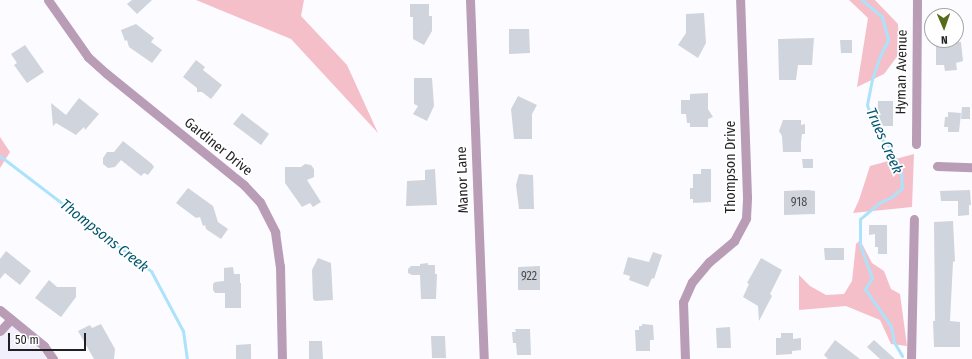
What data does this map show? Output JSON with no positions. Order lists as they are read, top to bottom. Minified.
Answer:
{"streets":{"street":["Hyman Avenue","Gardiner Drive","Thompson Drive","Manor Lane"]},"water":["Trues Creek","Thompsons Creek"],"house_numbers":["918","922"],"scale_bar":"50 m","north":"bottom"}
